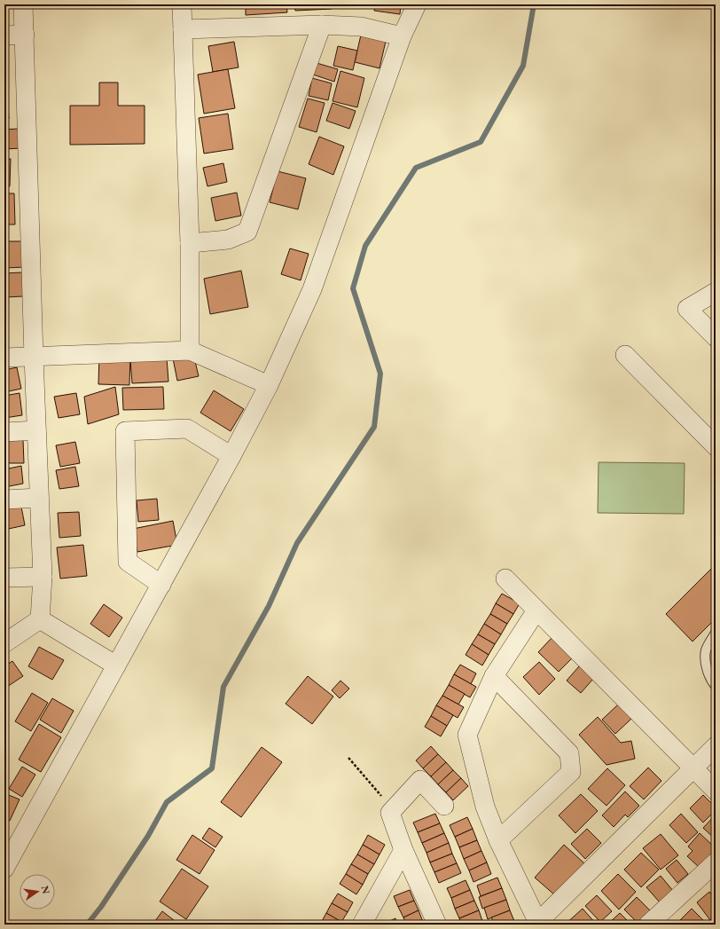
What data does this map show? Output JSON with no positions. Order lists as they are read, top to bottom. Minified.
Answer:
{"north":"right"}
